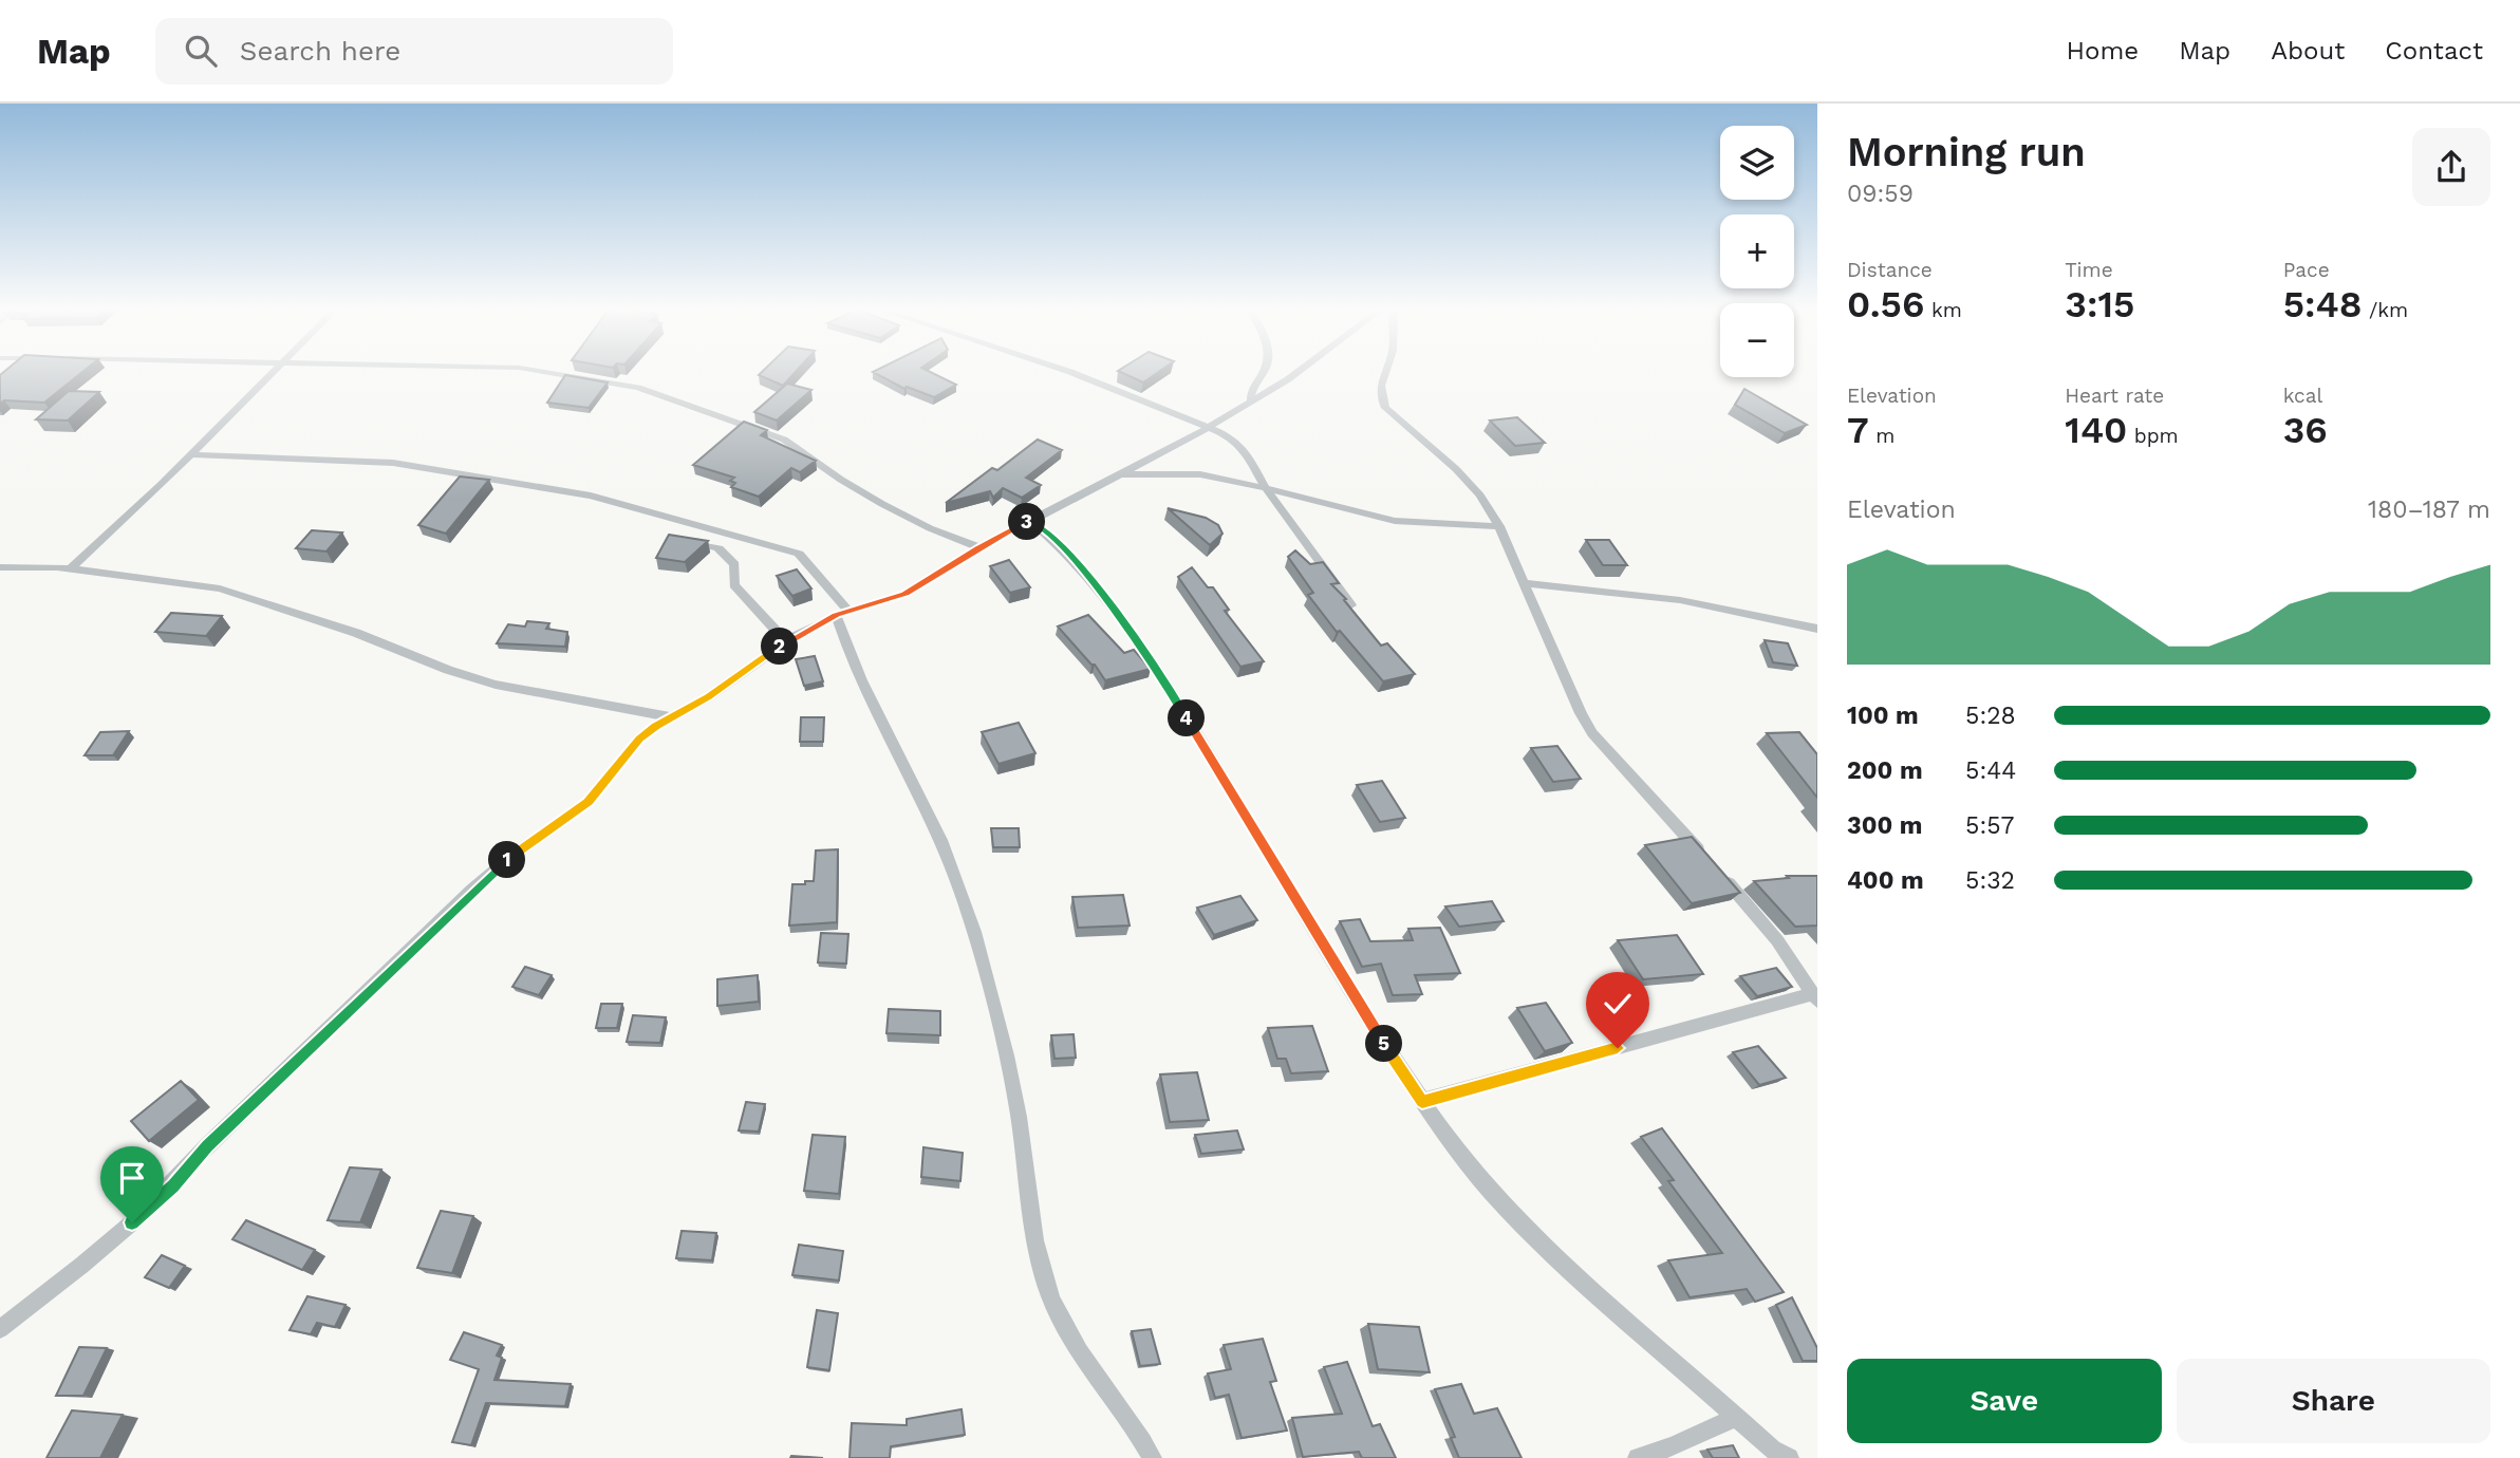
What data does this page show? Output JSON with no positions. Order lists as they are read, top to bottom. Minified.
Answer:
{"page":{"header":"Map","search":"Search here","nav":["Home","Map","About","Contact"],"heading":["Morning run","09:59"],"map_buttons":["+","−"],"stats":[["Distance","0.56 km"],["Time","3:15"],["Pace","5:48 /km"],["Elevation","7 m"],["Heart rate","140 bpm"],["kcal","36"]],"chart":["Elevation","180–187 m"],"pins":["3","2","4","1","5"],"list":[{"name":"100 m","note":"5:28"},{"name":"200 m","note":"5:44"},{"name":"300 m","note":"5:57"},{"name":"400 m","note":"5:32"}],"buttons":["Save","Share"]}}
